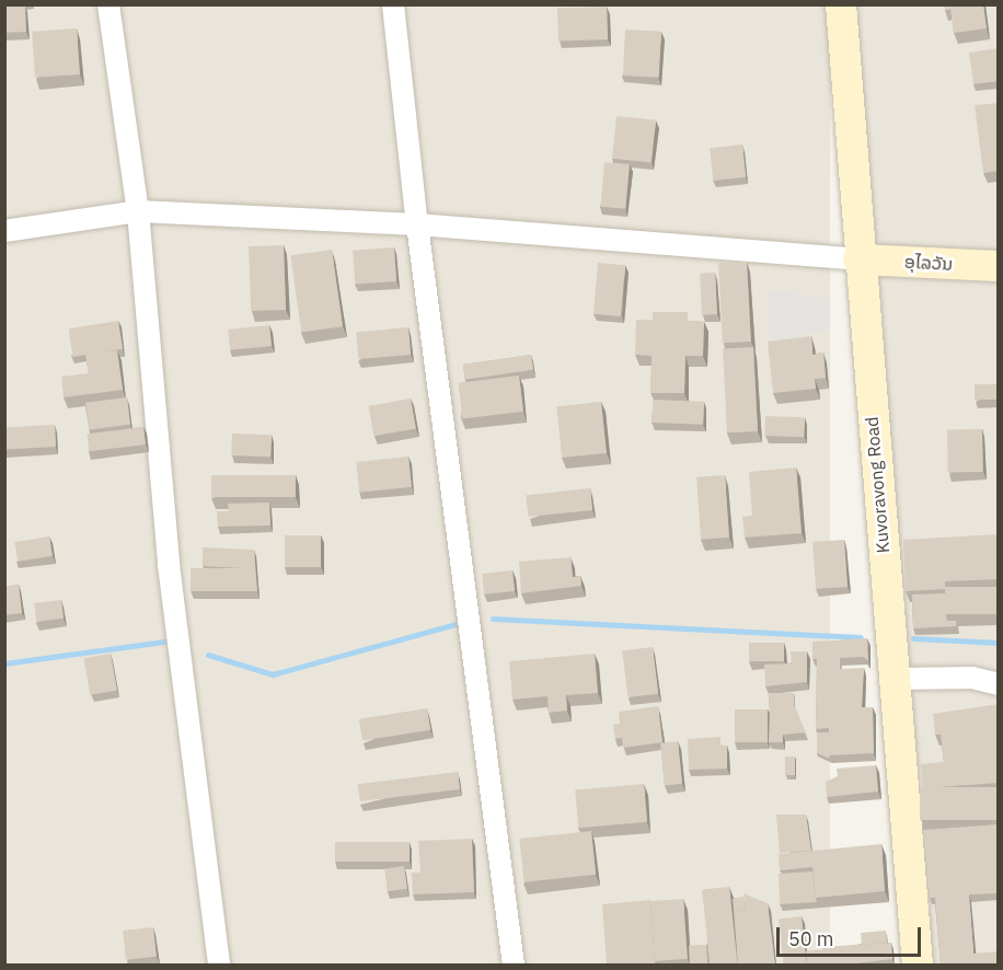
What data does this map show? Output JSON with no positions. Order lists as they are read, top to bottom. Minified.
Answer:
{"streets":{"street":["ອຸໄລວັນ","Kuvoravong Road"]},"crossings":[["ອຸໄລວັນ","Kuvoravong Road"]],"scale_bar":"50 m"}
